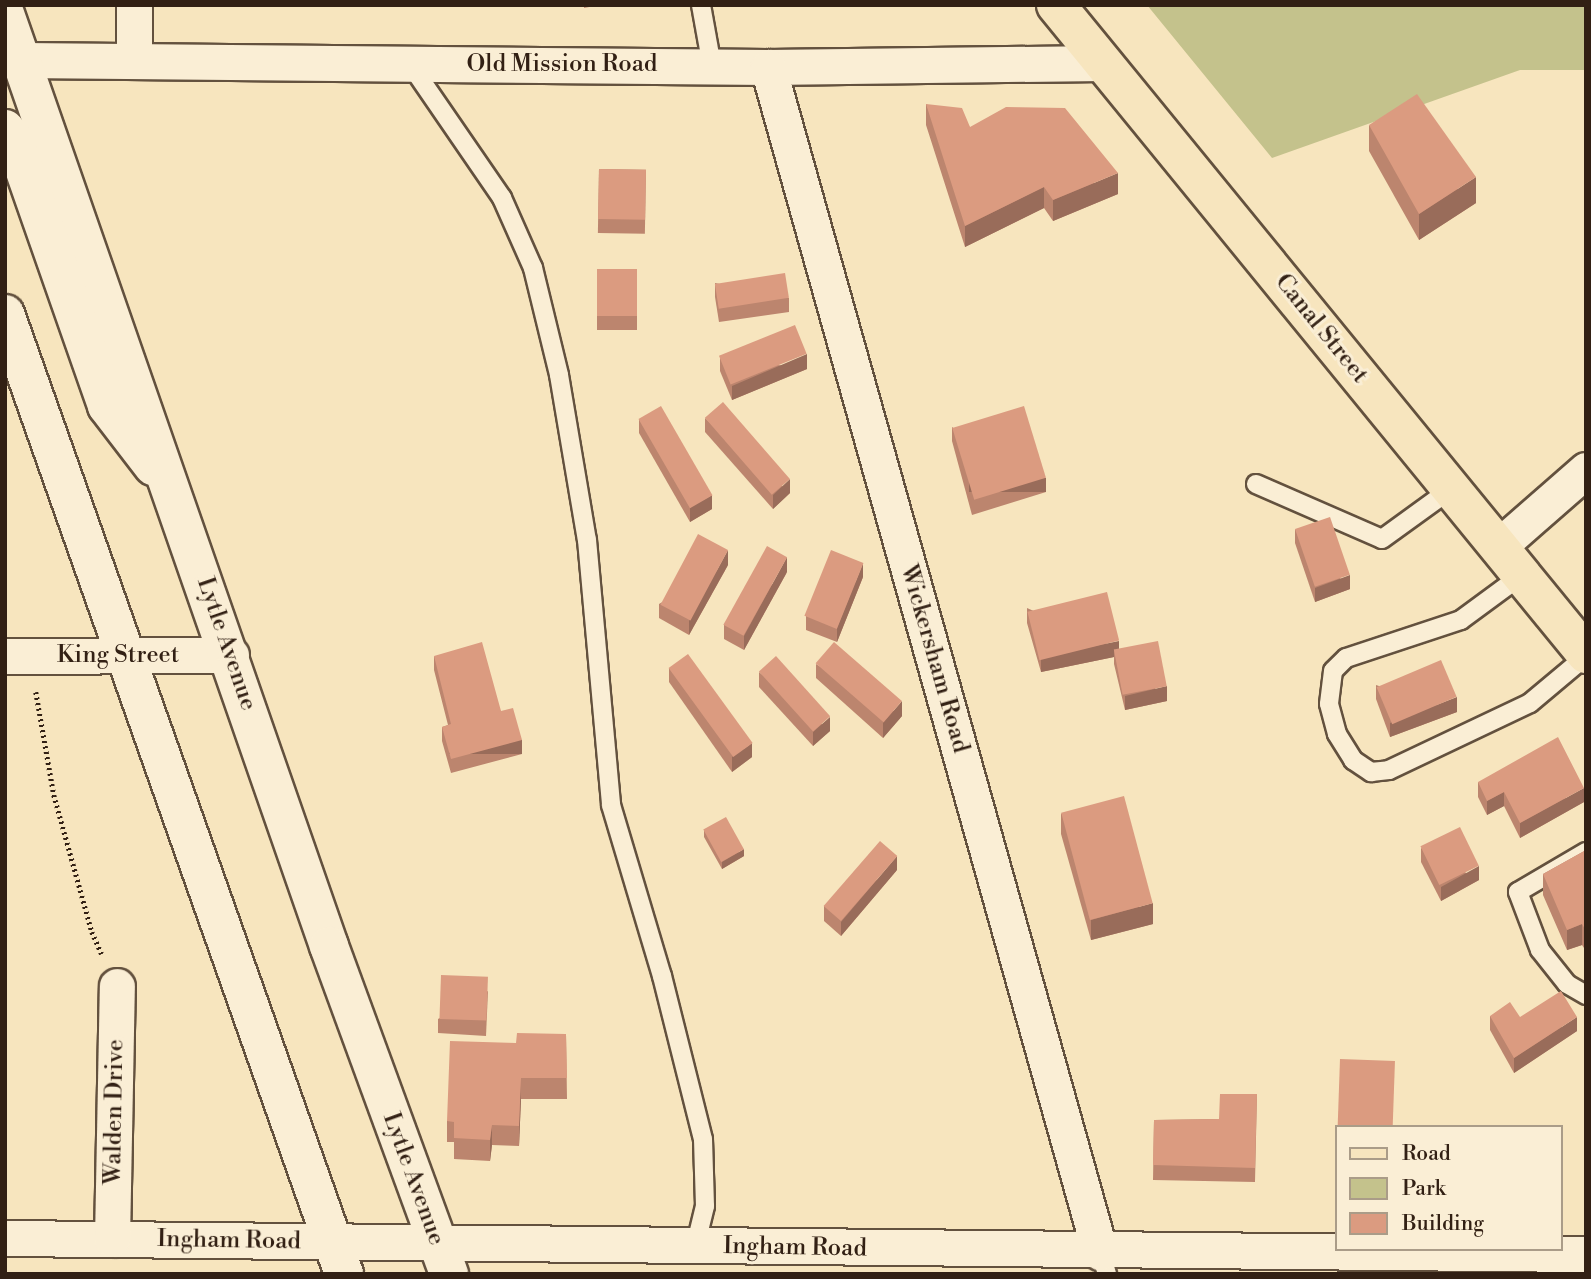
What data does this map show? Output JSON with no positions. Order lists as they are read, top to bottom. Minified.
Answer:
{"streets":{"main road":["Canal Street","Lytle Avenue"],"street":["Old Mission Road","King Street","Wickersham Road","Walden Drive","Ingham Road"]},"crossings":[["Old Mission Road","Canal Street"],["Old Mission Road","Lytle Avenue"],["Old Mission Road","Wickersham Road"],["Lytle Avenue","King Street"],["Lytle Avenue","Ingham Road"],["Wickersham Road","Ingham Road"],["Walden Drive","Ingham Road"]],"legend":["Road","Park","Building"]}
